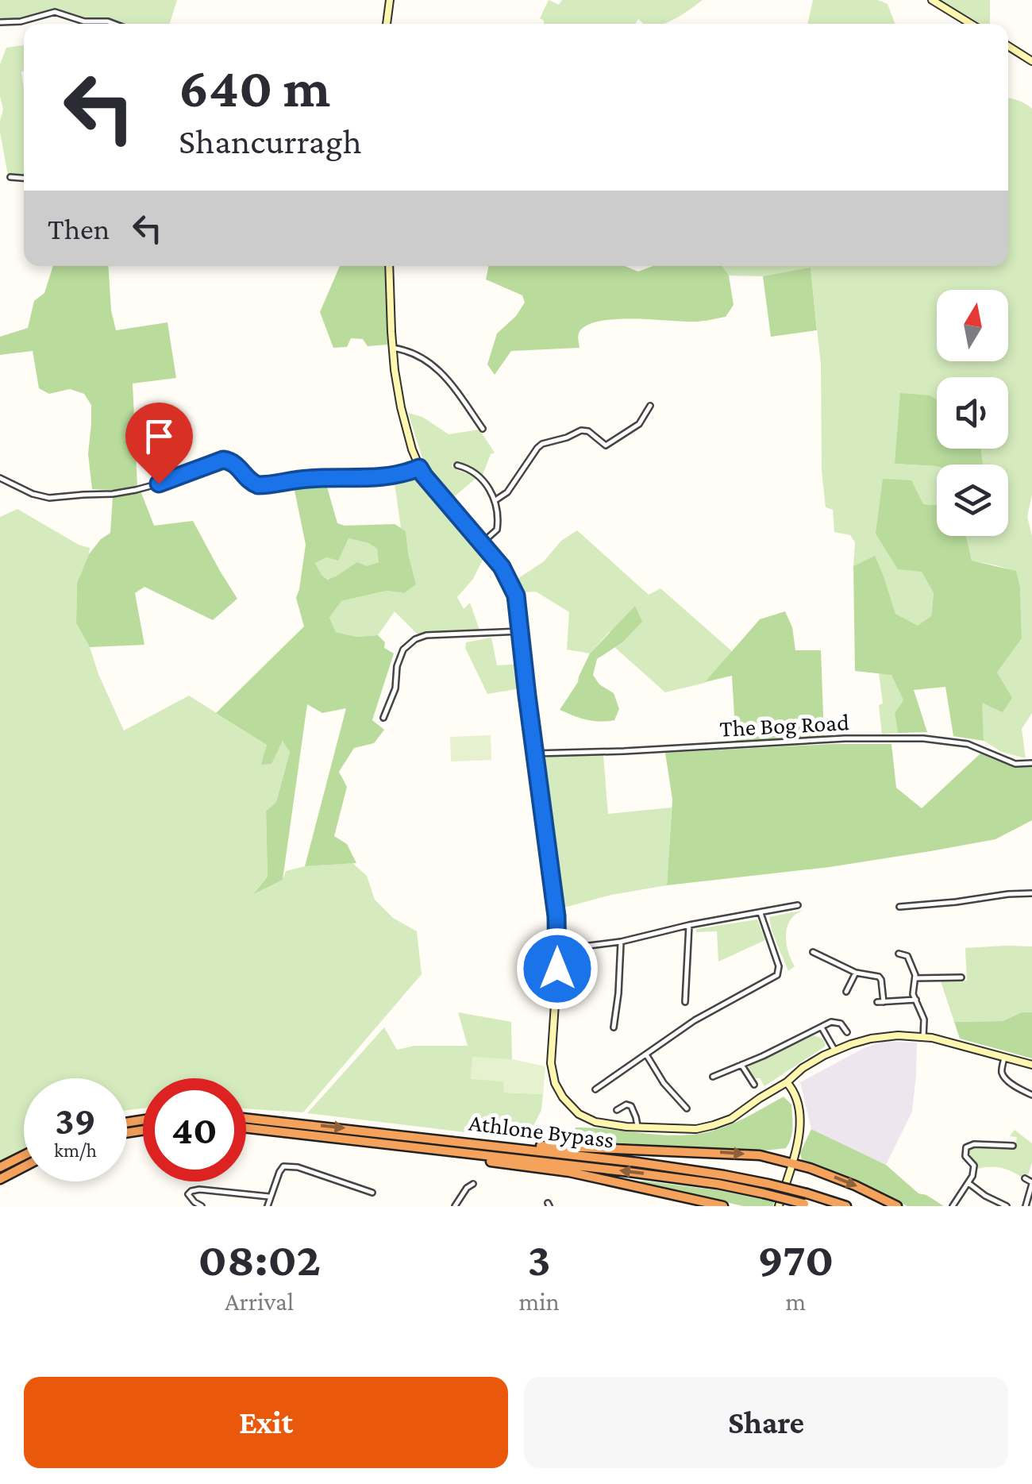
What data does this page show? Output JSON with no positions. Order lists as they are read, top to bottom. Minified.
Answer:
{"streets":{"highway":["Athlone Bypass"],"street":["The Bog Road"]},"north":"top","page":{"turn":["640 m","Shancurragh"],"then":"Then","speed":"39 km/h","limit":"40","eta":["08:02","Arrival","3","min","970","m"],"buttons":["Exit","Share"]}}
